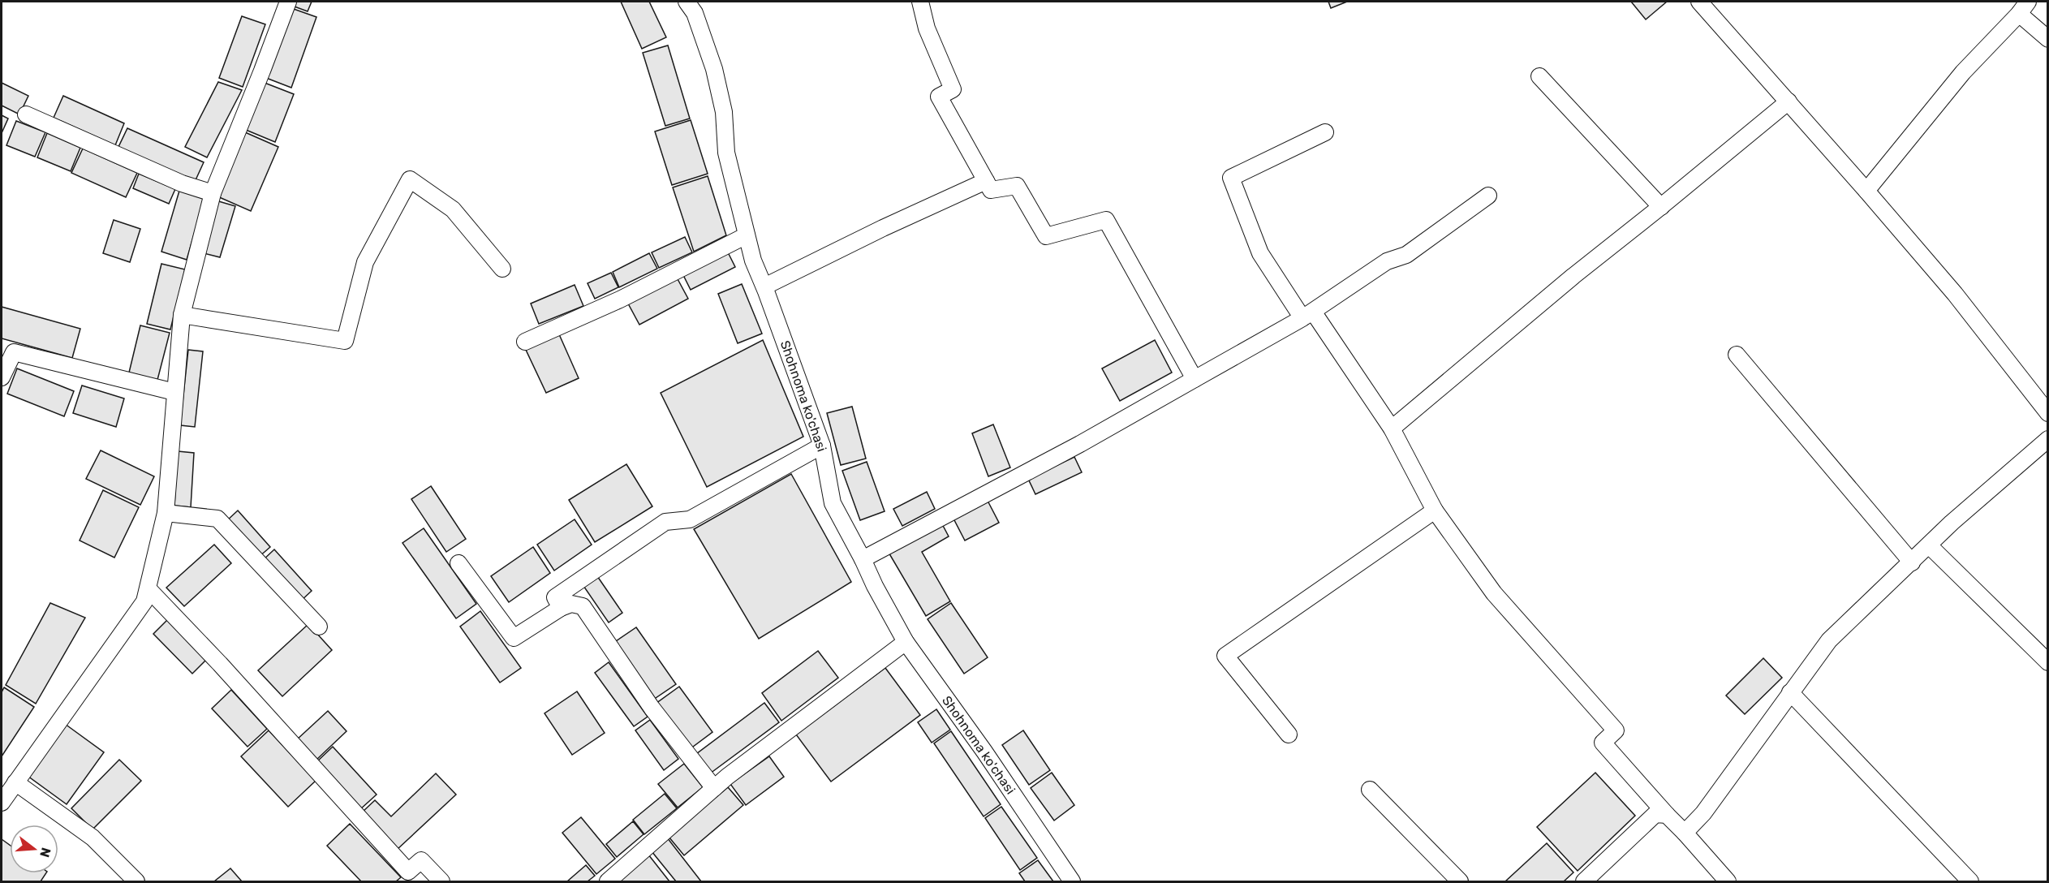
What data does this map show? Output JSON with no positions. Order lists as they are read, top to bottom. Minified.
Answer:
{"streets":{"street":["Shohnoma ko'chasi"]},"north":"right"}
